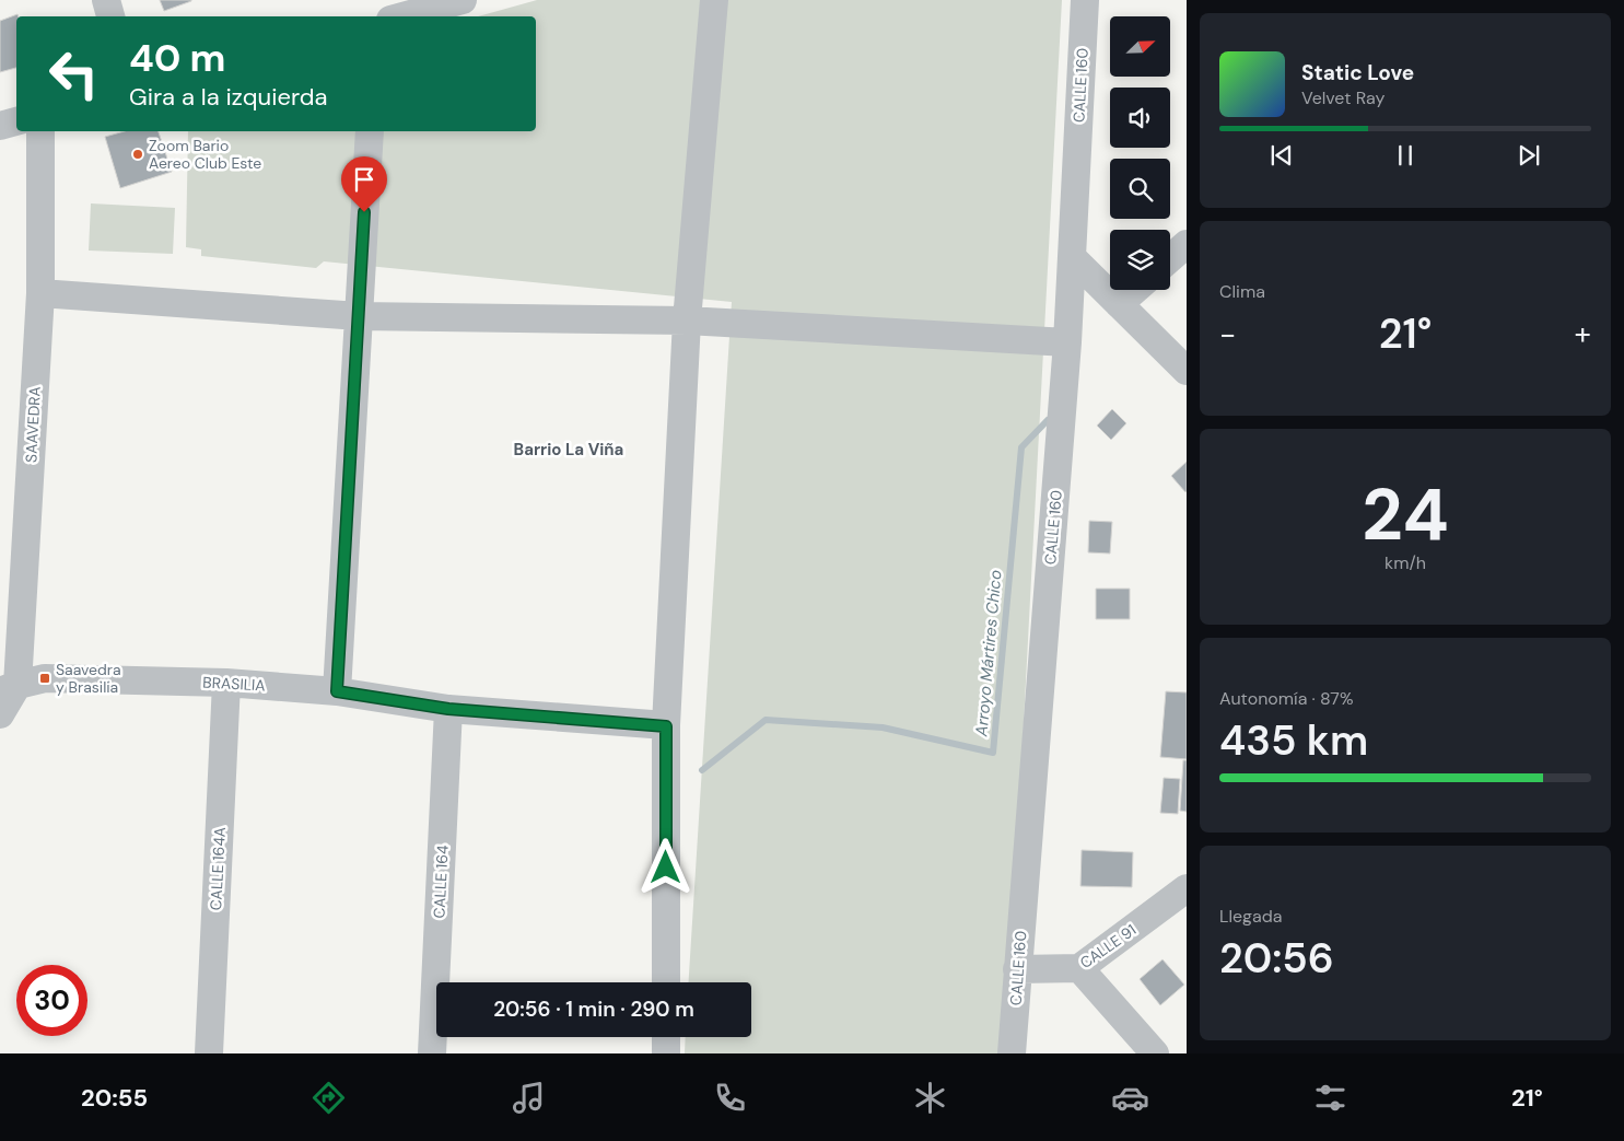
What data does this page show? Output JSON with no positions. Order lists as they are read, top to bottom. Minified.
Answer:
{"streets":{"street":["CALLE 160","SAAVEDRA","BRASILIA","CALLE 164A","CALLE 164","CALLE 91"]},"crossings":[["CALLE 160","CALLE 91"],["SAAVEDRA","BRASILIA"],["BRASILIA","CALLE 164A"],["BRASILIA","CALLE 164"]],"districts":["Barrio La Viña"],"water":["Arroyo Mártires Chico"],"places":{"other":["Zoom Bario Aereo Club Este"],"transit":["Saavedra y Brasilia"]},"north":"top right","page":{"turn":["40 m","Gira a la izquierda"],"song":["Static Love","Velvet Ray"],"tile":["Clima",["24","km/h"],["Autonomía · 87%","435 km"],["Llegada","20:56"]],"heat":["−","21°","+"],"limit":"30","trip":"20:56 · 1 min · 290 m","tabs":["20:55","21°"]}}
